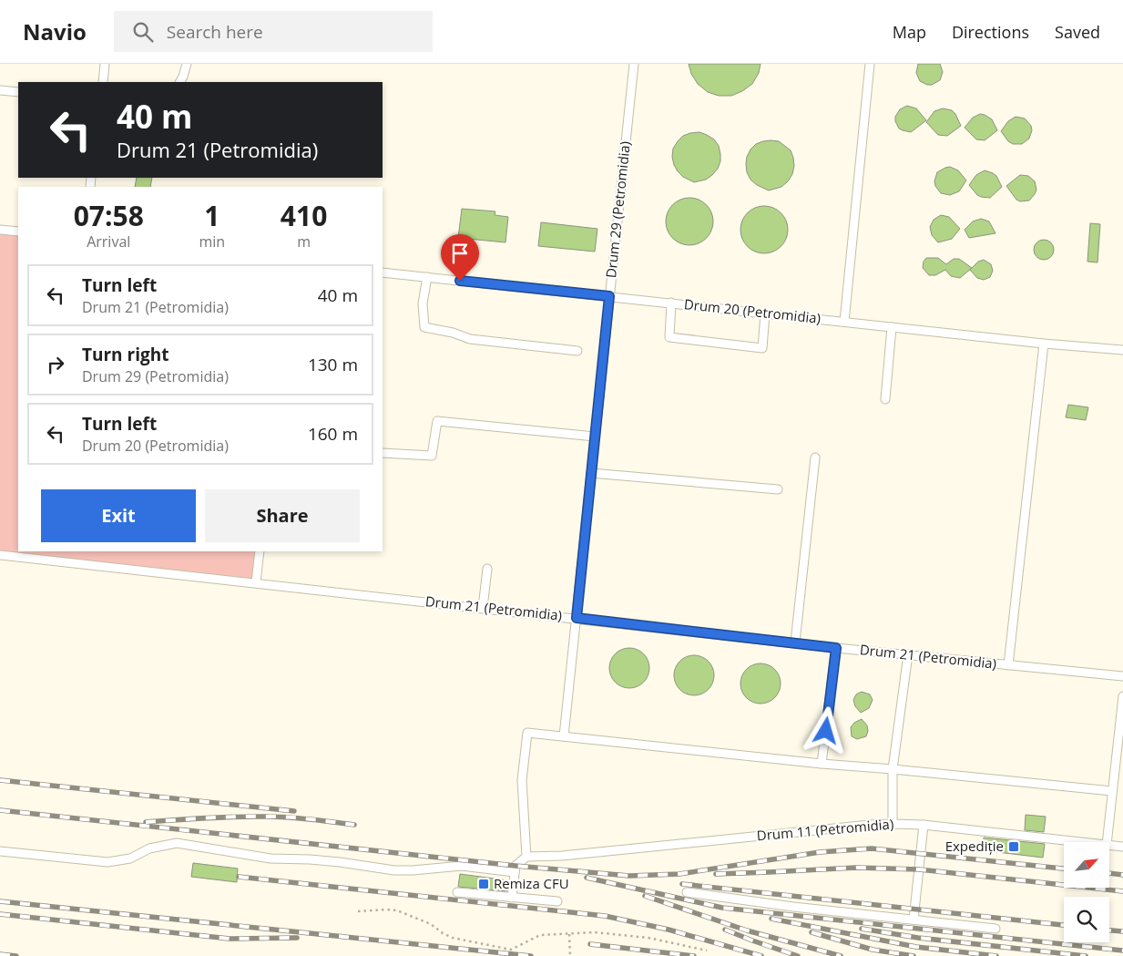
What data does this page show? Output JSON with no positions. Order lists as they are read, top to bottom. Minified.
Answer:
{"streets":{"lane":["Drum 29 (Petromidia)","Drum 20 (Petromidia)","Drum 21 (Petromidia)","Drum 11 (Petromidia)"]},"crossings":[["Drum 29 (Petromidia)","Drum 20 (Petromidia)"],["Drum 29 (Petromidia)","Drum 21 (Petromidia)"]],"places":{"transit":["Expediție","Remiza CFU"]},"north":"top right","page":{"header":"Navio","search":"Search here","nav":["Map","Directions","Saved"],"turn":["40 m","Drum 21 (Petromidia)"],"eta":["07:58","Arrival","1","min","410","m"],"list":[{"name":"Turn left","note":"Drum 21 (Petromidia)","value":"40 m"},{"name":"Turn right","note":"Drum 29 (Petromidia)","value":"130 m"},{"name":"Turn left","note":"Drum 20 (Petromidia)","value":"160 m"}],"buttons":["Exit","Share"]}}
